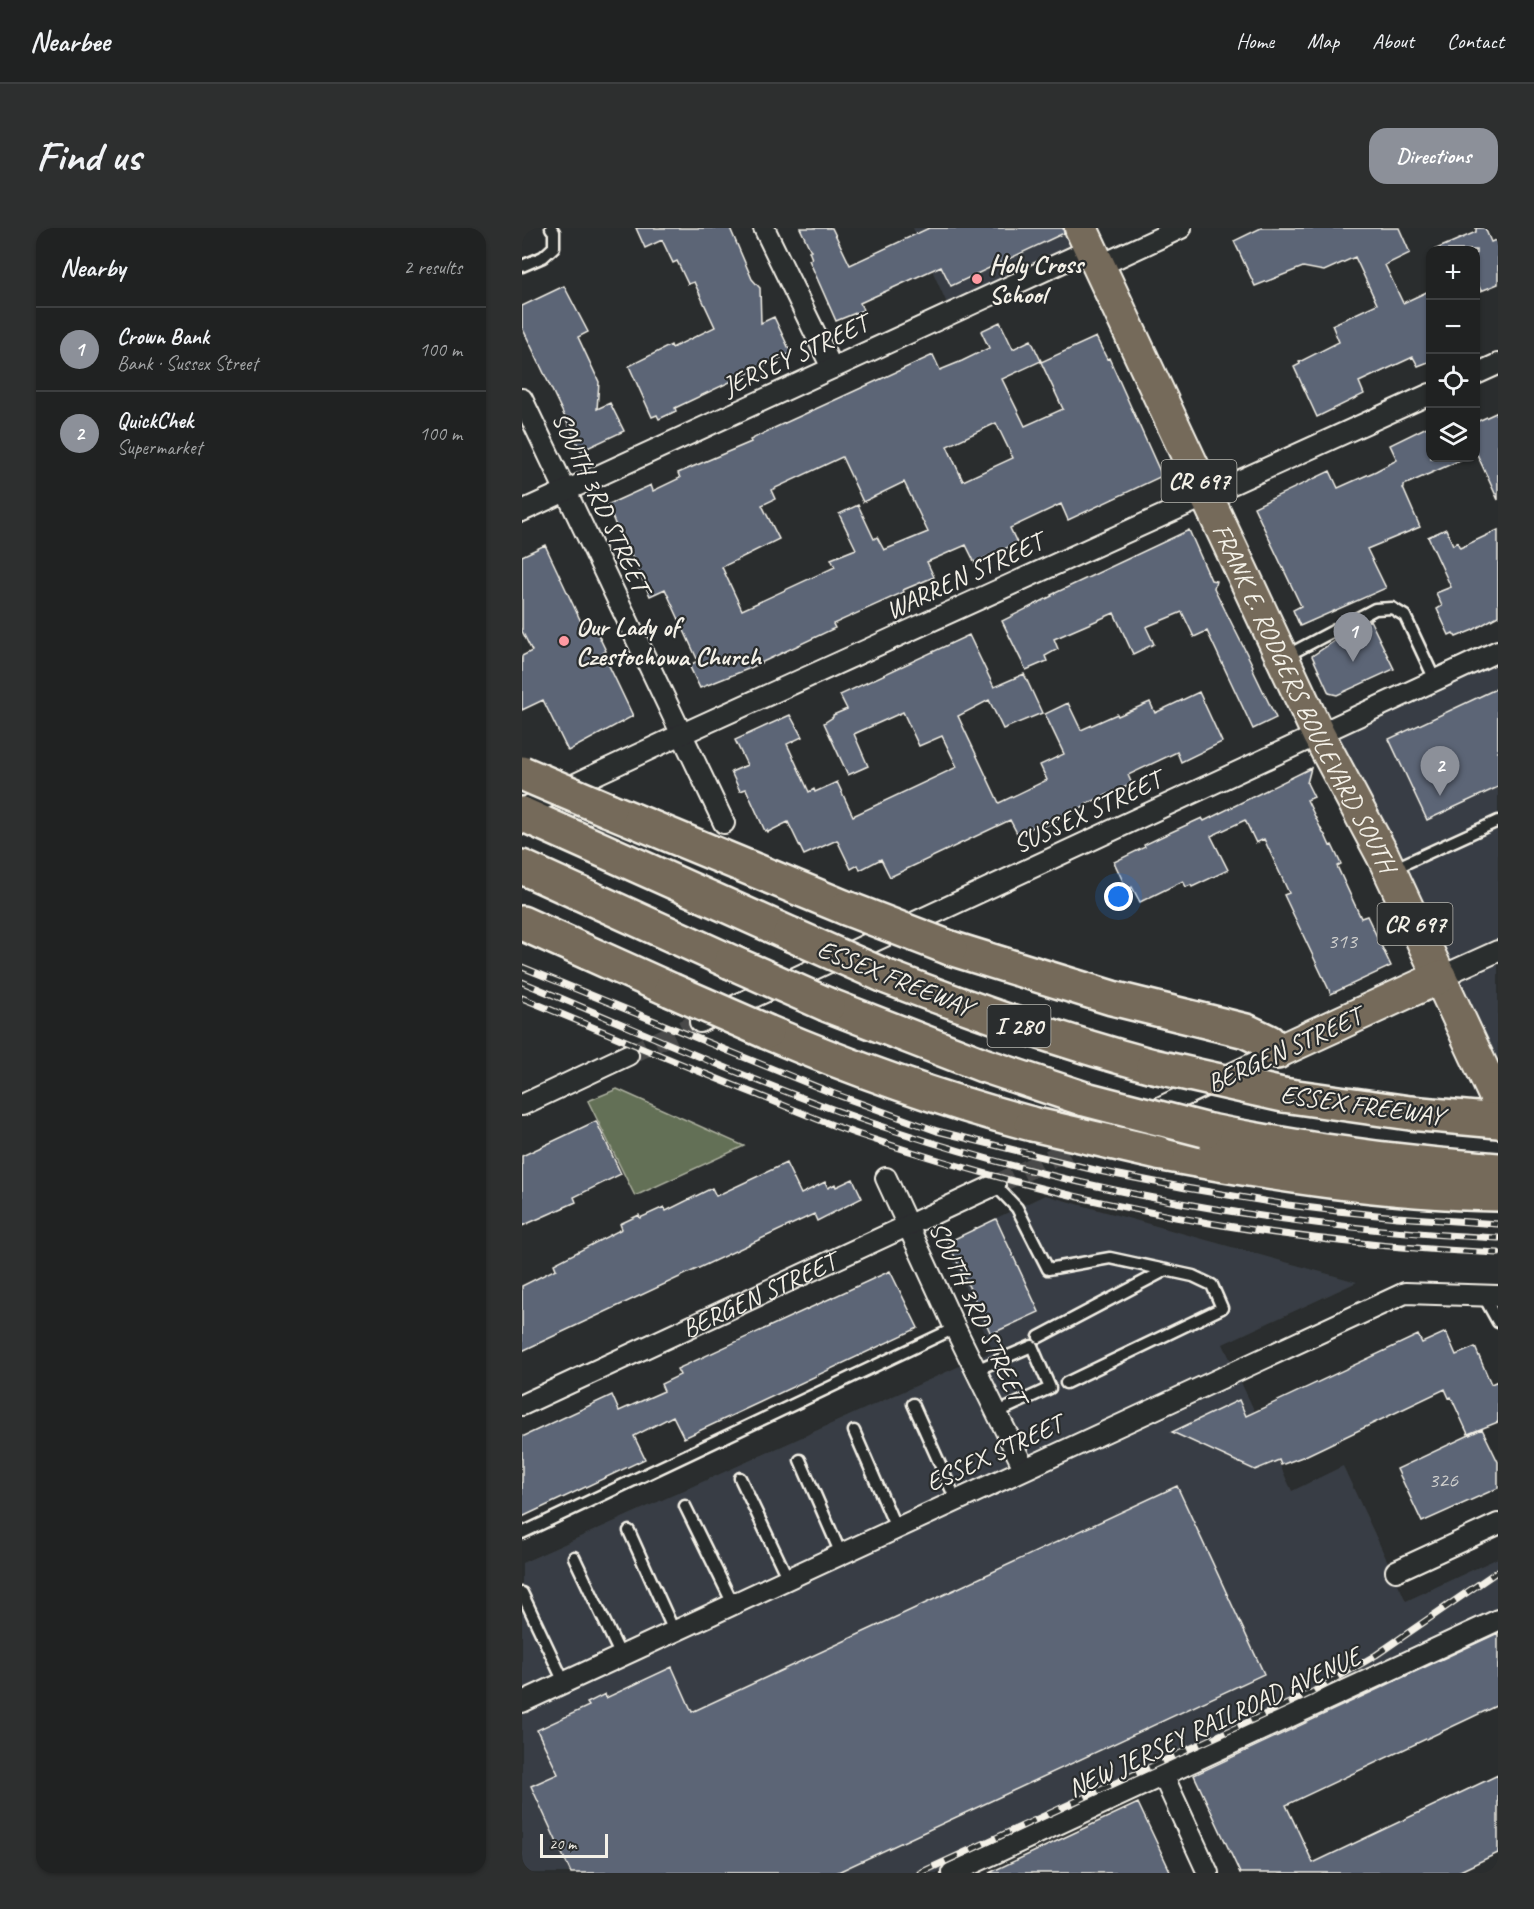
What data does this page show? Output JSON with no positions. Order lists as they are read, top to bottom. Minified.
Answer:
{"streets":{"highway":["ESSEX FREEWAY","I 280"],"main road":["CR 697","FRANK E. RODGERS BOULEVARD SOUTH","BERGEN STREET"],"street":["JERSEY STREET","SOUTH 3RD STREET","WARREN STREET","SUSSEX STREET","ESSEX STREET","NEW JERSEY RAILROAD AVENUE"]},"crossings":[["JERSEY STREET","SOUTH 3RD STREET"],["JERSEY STREET","FRANK E. RODGERS BOULEVARD SOUTH"],["SOUTH 3RD STREET","WARREN STREET"],["SOUTH 3RD STREET","BERGEN STREET"],["SOUTH 3RD STREET","ESSEX STREET"],["WARREN STREET","FRANK E. RODGERS BOULEVARD SOUTH"],["WARREN STREET","ESSEX FREEWAY"],["FRANK E. RODGERS BOULEVARD SOUTH","SUSSEX STREET"],["FRANK E. RODGERS BOULEVARD SOUTH","BERGEN STREET"]],"places":["Holy Cross School","Our Lady of Czestochowa Church"],"house_numbers":["313","326"],"scale_bar":"20 m","page":{"header":"Nearbee","nav":["Home","Map","About","Contact"],"buttons":"Directions","title":"Find us","heading":["Nearby","2 results"],"map_buttons":["+","−"],"list":[{"mark":"1","name":"Crown Bank","note":"Bank · Sussex Street","value":"100 m"},{"mark":"2","name":"QuickChek","note":"Supermarket","value":"100 m"}],"pins":["1","2"],"scale":"20 m"}}
